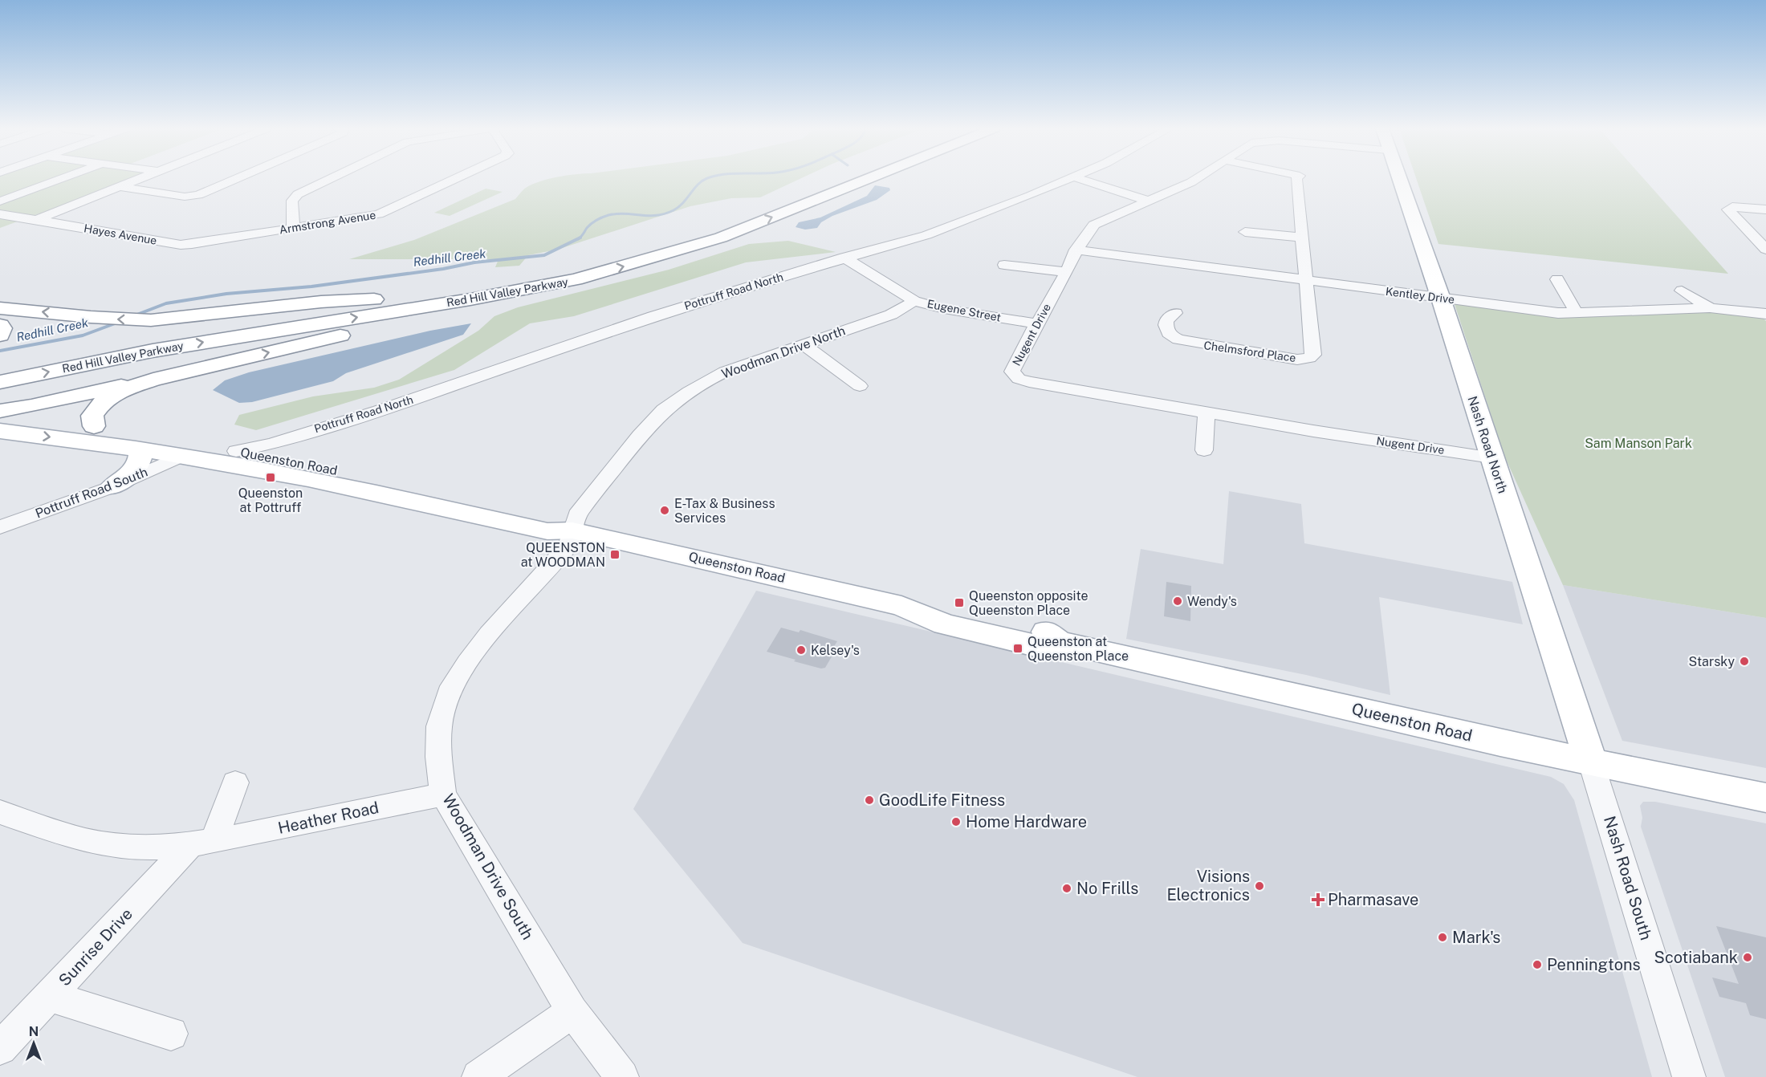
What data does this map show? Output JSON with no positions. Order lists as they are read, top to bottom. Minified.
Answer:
{"streets":{"main road":["Red Hill Valley Parkway","Nash Road North","Queenston Road"],"street":["Armstrong Avenue","Hayes Avenue","Pottruff Road North","Kentley Drive","Eugene Street","Nugent Drive","Chelmsford Place","Woodman Drive North","Pottruff Road South","Heather Road","Woodman Drive South","Nash Road South","Sunrise Drive"]},"crossings":[["Armstrong Avenue","Hayes Avenue"],["Pottruff Road North","Eugene Street"],["Pottruff Road North","Queenston Road"],["Kentley Drive","Nugent Drive"],["Kentley Drive","Chelmsford Place"],["Kentley Drive","Nash Road North"],["Eugene Street","Nugent Drive"],["Eugene Street","Woodman Drive North"],["Nugent Drive","Nash Road North"],["Woodman Drive North","Queenston Road"],["Woodman Drive North","Woodman Drive South"],["Nash Road North","Queenston Road"],["Nash Road North","Nash Road South"],["Queenston Road","Pottruff Road South"],["Queenston Road","Woodman Drive South"],["Queenston Road","Nash Road South"],["Heather Road","Woodman Drive South"],["Heather Road","Sunrise Drive"]],"water":["Redhill Creek"],"parks":["Sam Manson Park"],"places":{"transit":["Queenston at Pottruff","QUEENSTON at WOODMAN","Queenston opposite Queenston Place","Queenston at Queenston Place"],"other":["E-Tax & Business Services","Wendy's","Kelsey's","Starsky","GoodLife Fitness","Home Hardware","Visions Electronics","No Frills","Mark's","Scotiabank","Penningtons"],"health":["Pharmasave"]},"north":"top"}
